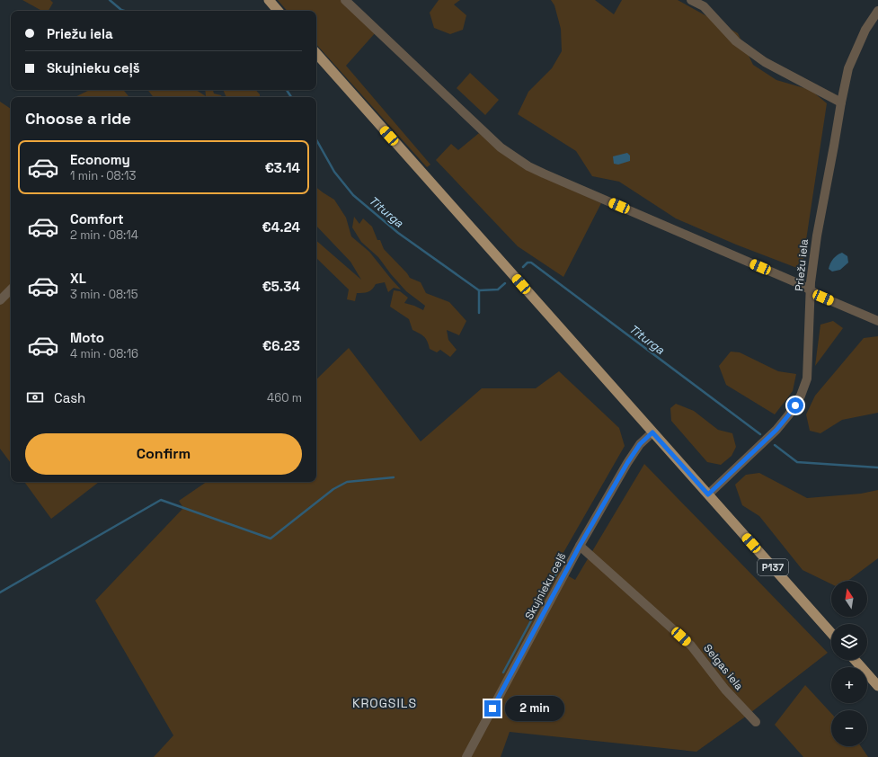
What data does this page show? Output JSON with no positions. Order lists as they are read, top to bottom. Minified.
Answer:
{"streets":{"main road":["P137"],"street":["Priežu iela","Skujnieku ceļš","Selgas iela"]},"crossings":[["Priežu iela","P137"],["P137","Skujnieku ceļš"],["Skujnieku ceļš","Selgas iela"]],"districts":["KROGSILS"],"water":["Titurga"],"north":"top","page":{"banner":["Priežu iela","Skujnieku ceļš"],"heading":"Choose a ride","list":[{"name":"Economy","note":"1 min · 08:13","value":"€3.14"},{"name":"Comfort","note":"2 min · 08:14","value":"€4.24"},{"name":"XL","note":"3 min · 08:15","value":"€5.34"},{"name":"Moto","note":"4 min · 08:16","value":"€6.23"}],"pay":["Cash","460 m"],"buttons":"Confirm","map_buttons":["+","−"],"bubble":"2 min"}}
